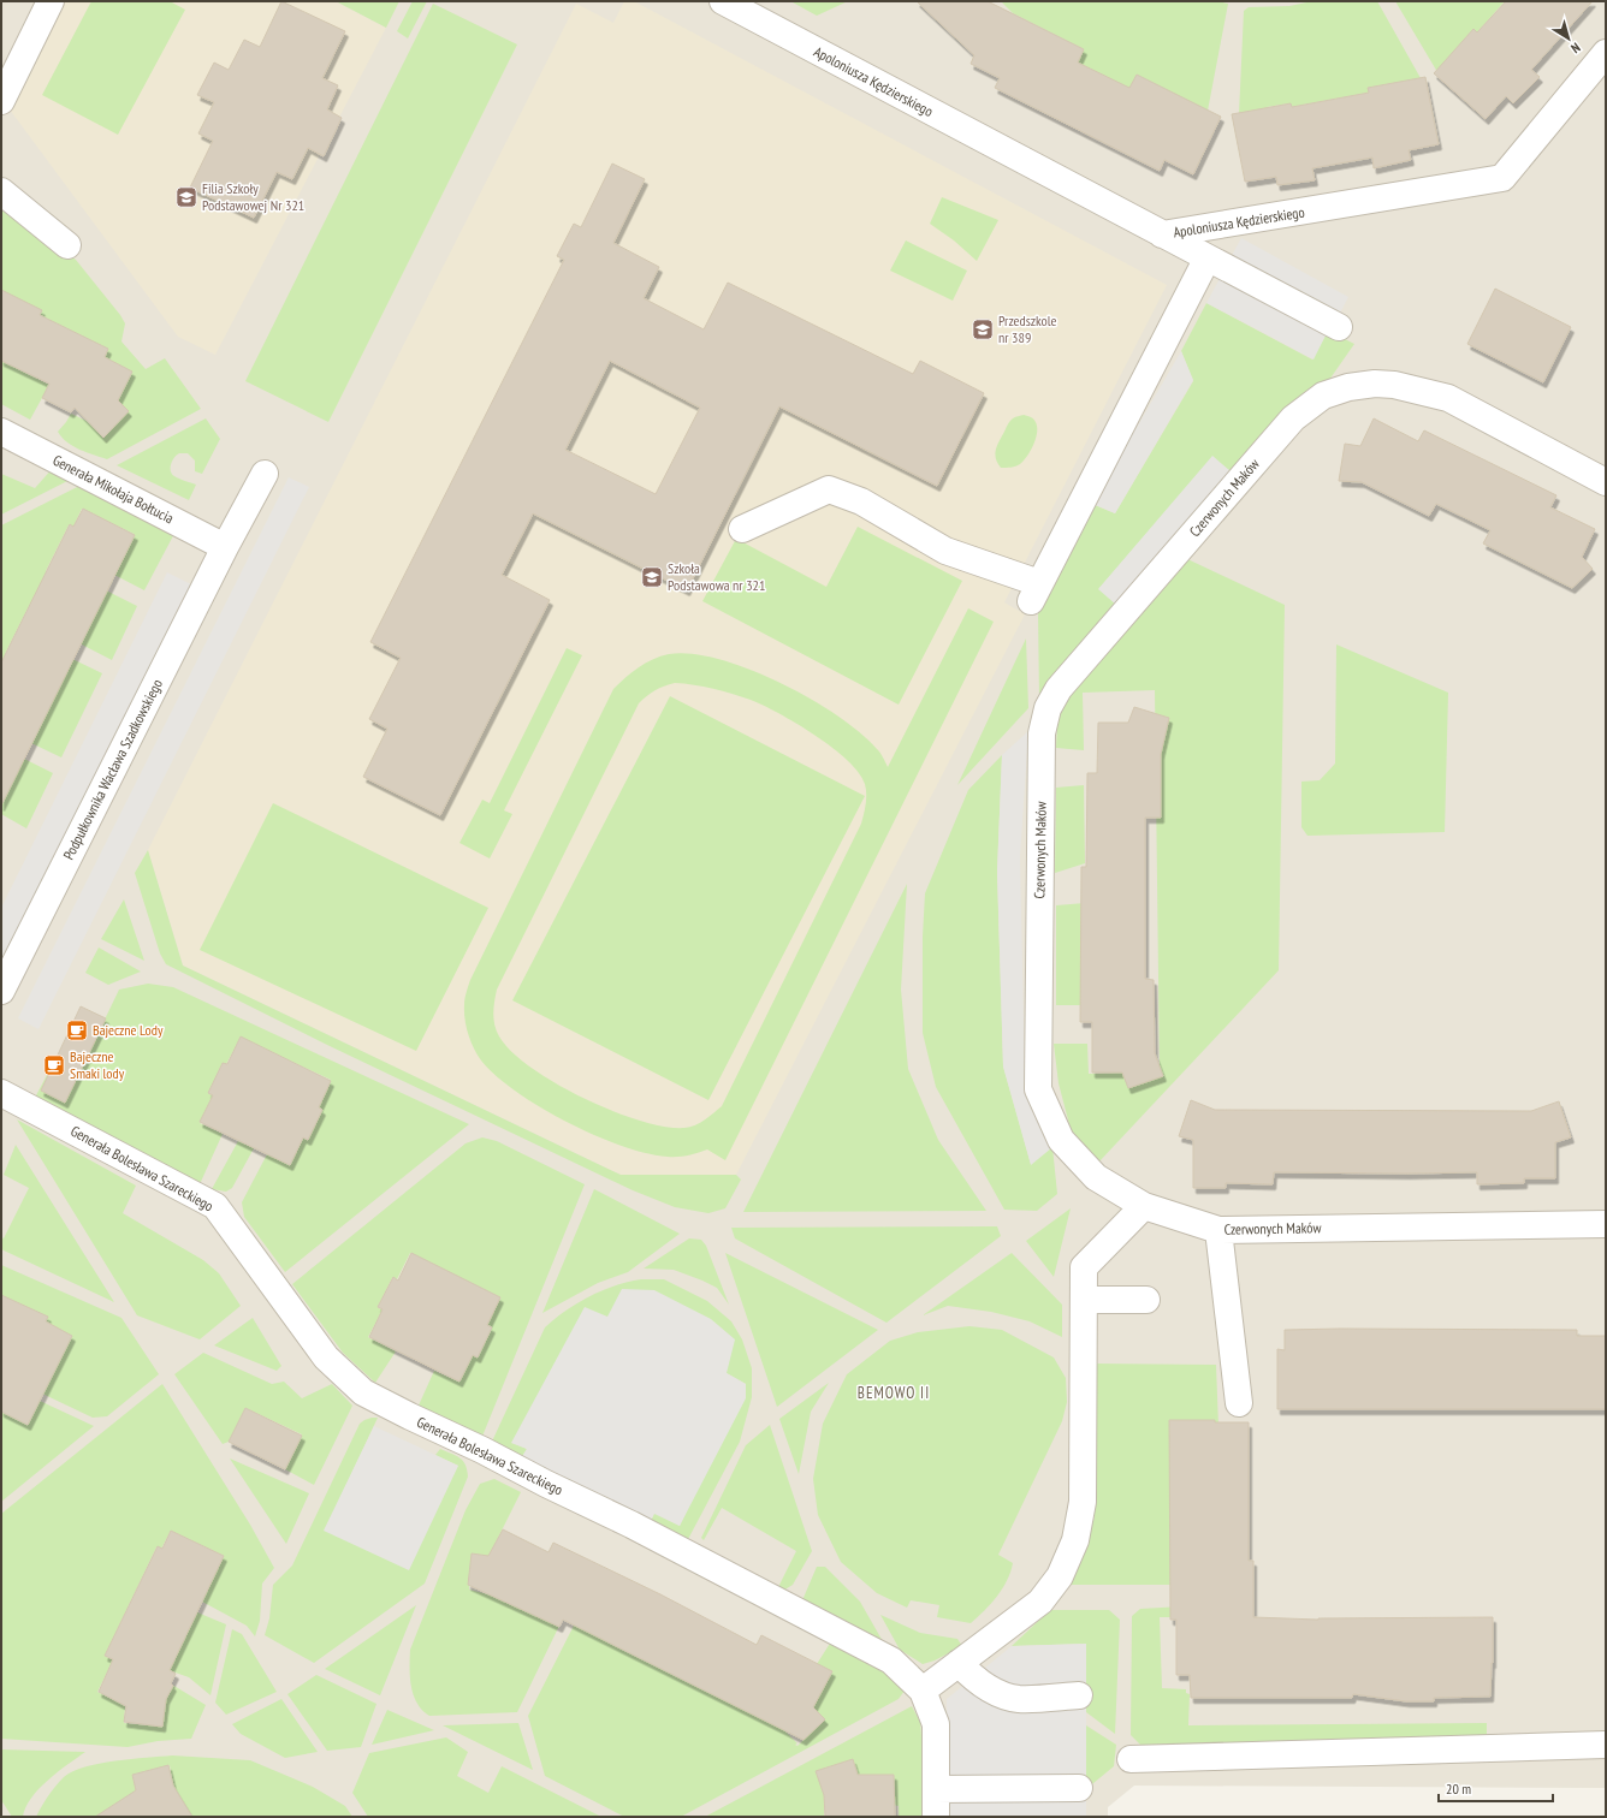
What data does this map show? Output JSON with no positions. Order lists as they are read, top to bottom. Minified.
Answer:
{"streets":{"street":["Apoloniusza Kędzierskiego","Generała Mikołaja Bołtucia","Czerwonych Maków","Podpułkownika Wacława Szadkowskiego","Generała Bolesława Szareckiego"]},"crossings":[["Generała Mikołaja Bołtucia","Podpułkownika Wacława Szadkowskiego"]],"districts":["BEMOWO II"],"places":{"school or university":["Filia Szkoły Podstawowej Nr 321","Przedszkole nr 389","Szkoła Podstawowa nr 321"],"cafe":["Bajeczne Lody","Bajeczne Smaki lody"]},"scale_bar":"20 m","north":"bottom right"}
